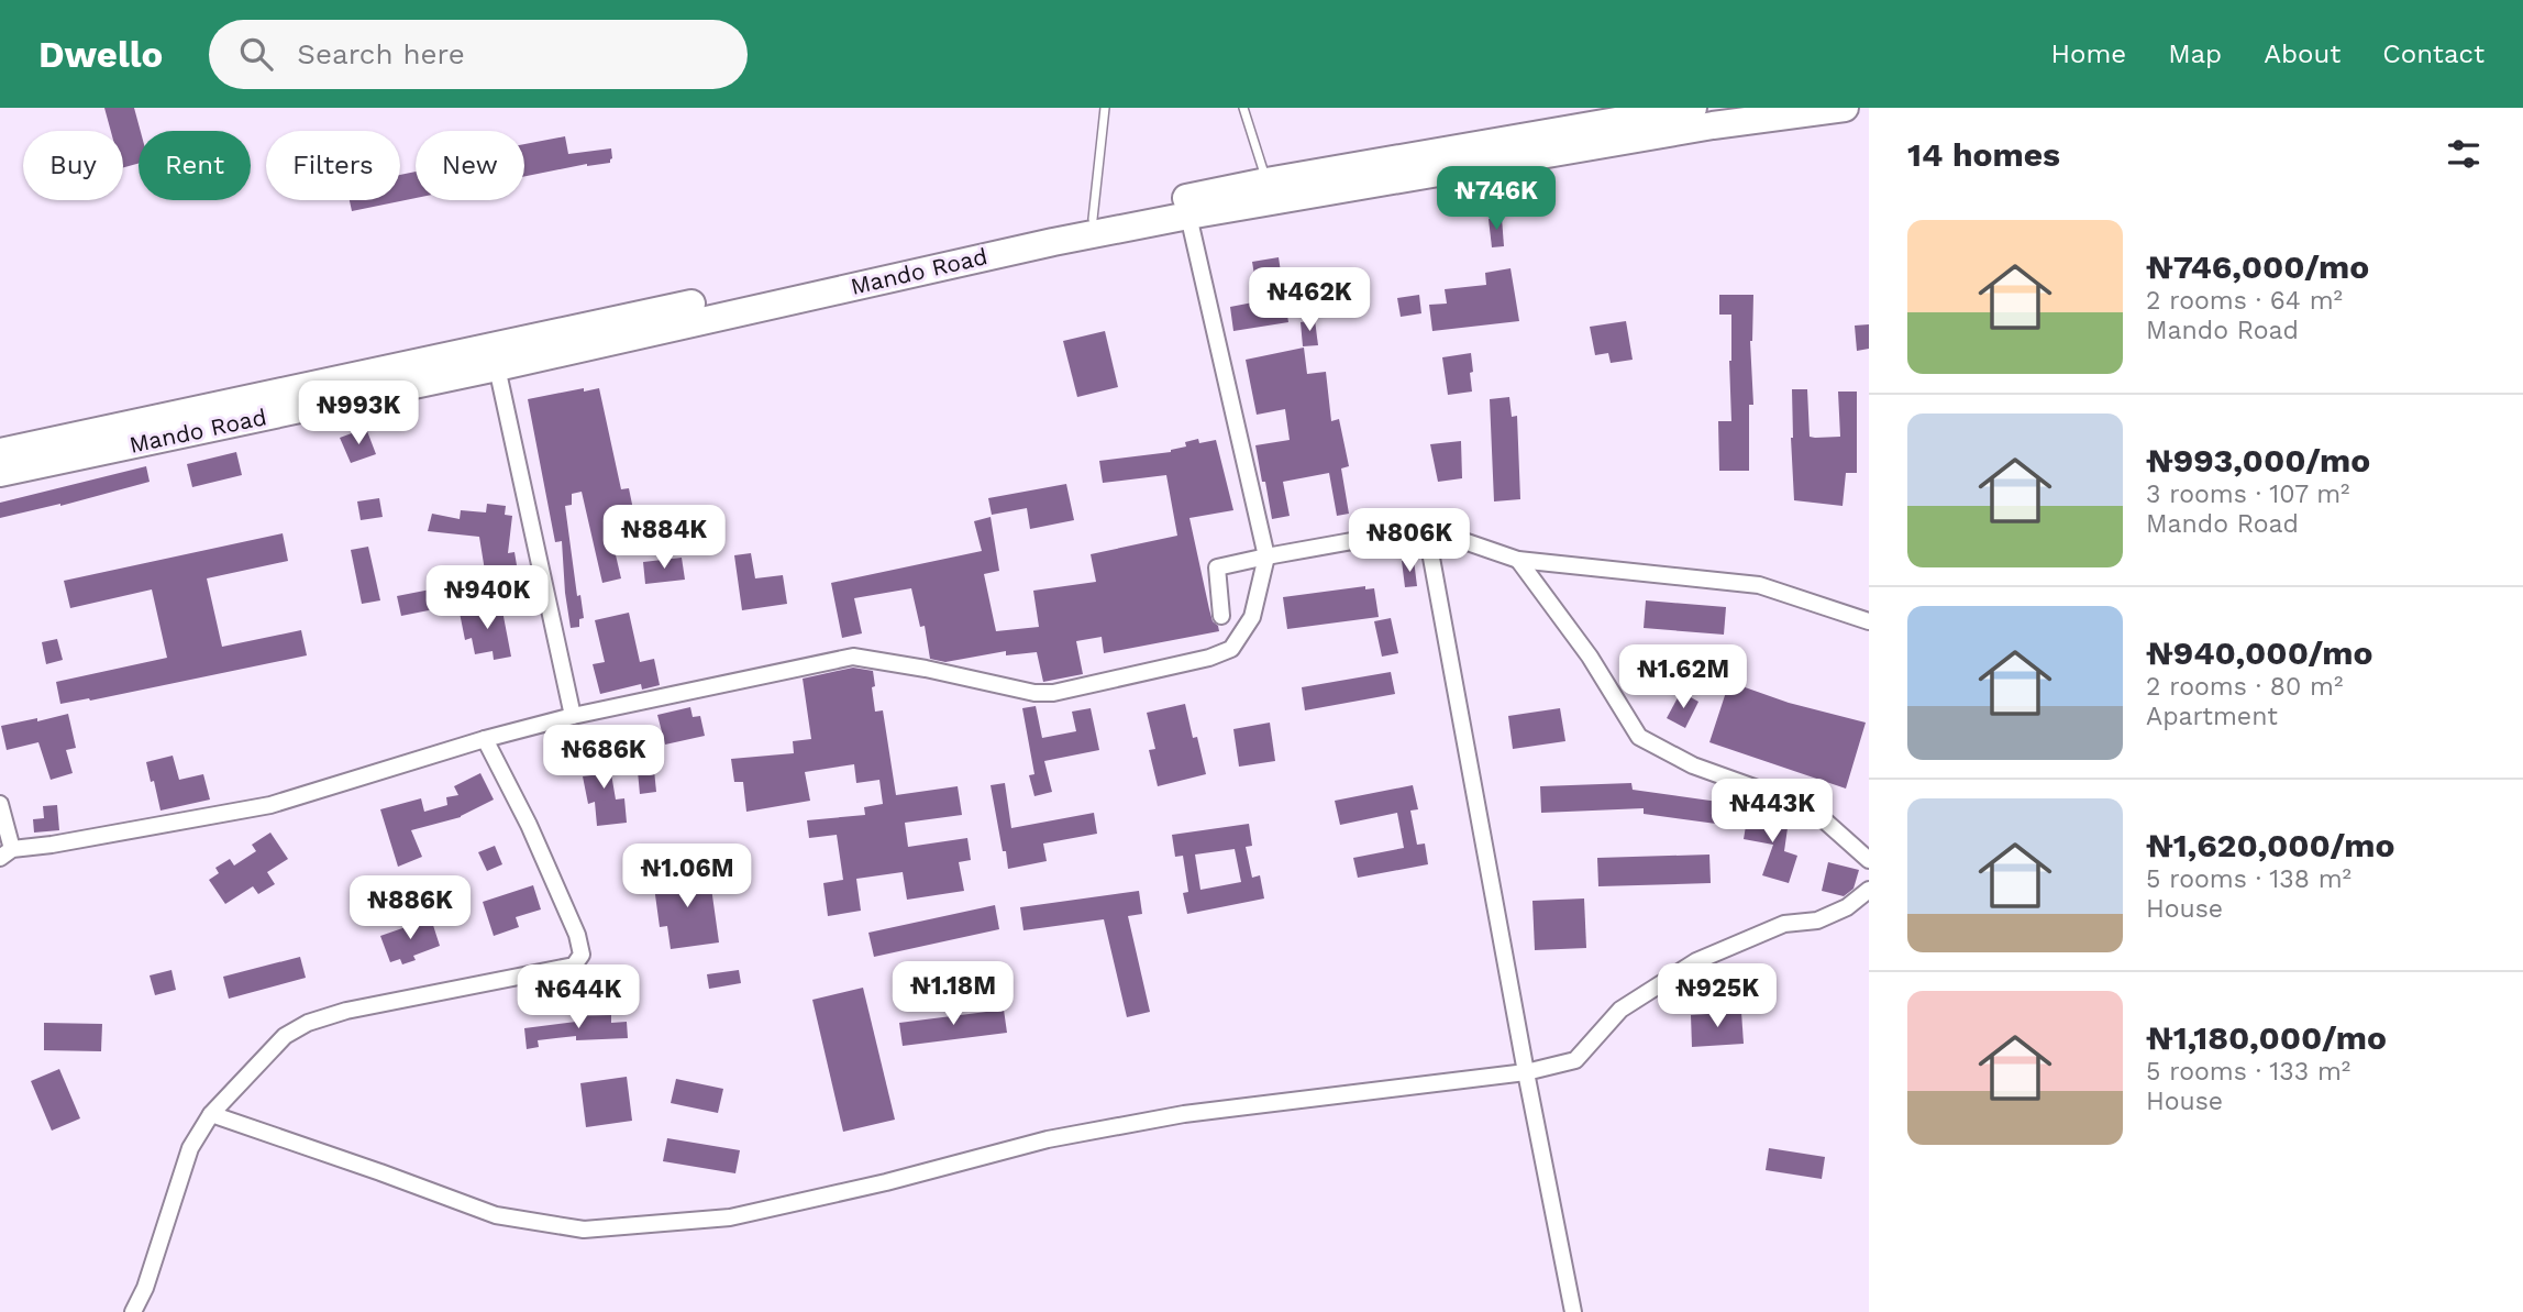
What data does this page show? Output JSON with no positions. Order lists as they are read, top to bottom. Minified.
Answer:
{"streets":{"highway":["Mando Road"]},"page":{"header":"Dwello","search":"Search here","nav":["Home","Map","About","Contact"],"heading":"14 homes","chip":["Buy","Rent","Filters","New"],"price":["₦746K","₦462K","₦993K","₦884K","₦806K","₦940K","₦1.62M","₦686K","₦443K","₦1.06M","₦886K","₦1.18M","₦925K","₦644K"],"list":[{"name":"₦746,000/mo","note":"2 rooms · 64 m² · Mando Road"},{"name":"₦993,000/mo","note":"3 rooms · 107 m² · Mando Road"},{"name":"₦940,000/mo","note":"2 rooms · 80 m² · Apartment"},{"name":"₦1,620,000/mo","note":"5 rooms · 138 m² · House"},{"name":"₦1,180,000/mo","note":"5 rooms · 133 m² · House"}]}}
